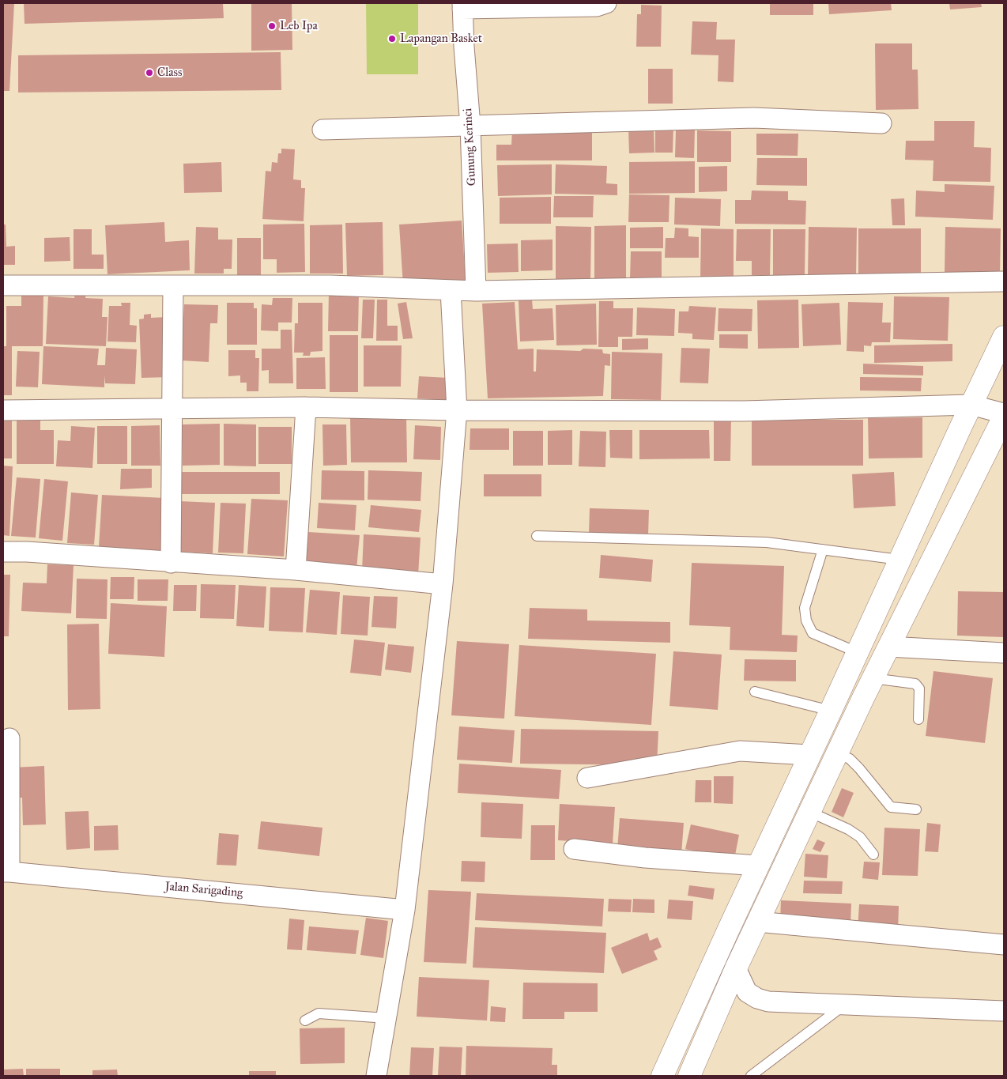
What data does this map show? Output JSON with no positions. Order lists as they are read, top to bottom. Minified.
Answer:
{"streets":{"street":["Gunung Kerinci","Jalan Sarigading"]},"places":["Leb Ipa","Lapangan Basket","Class"]}
